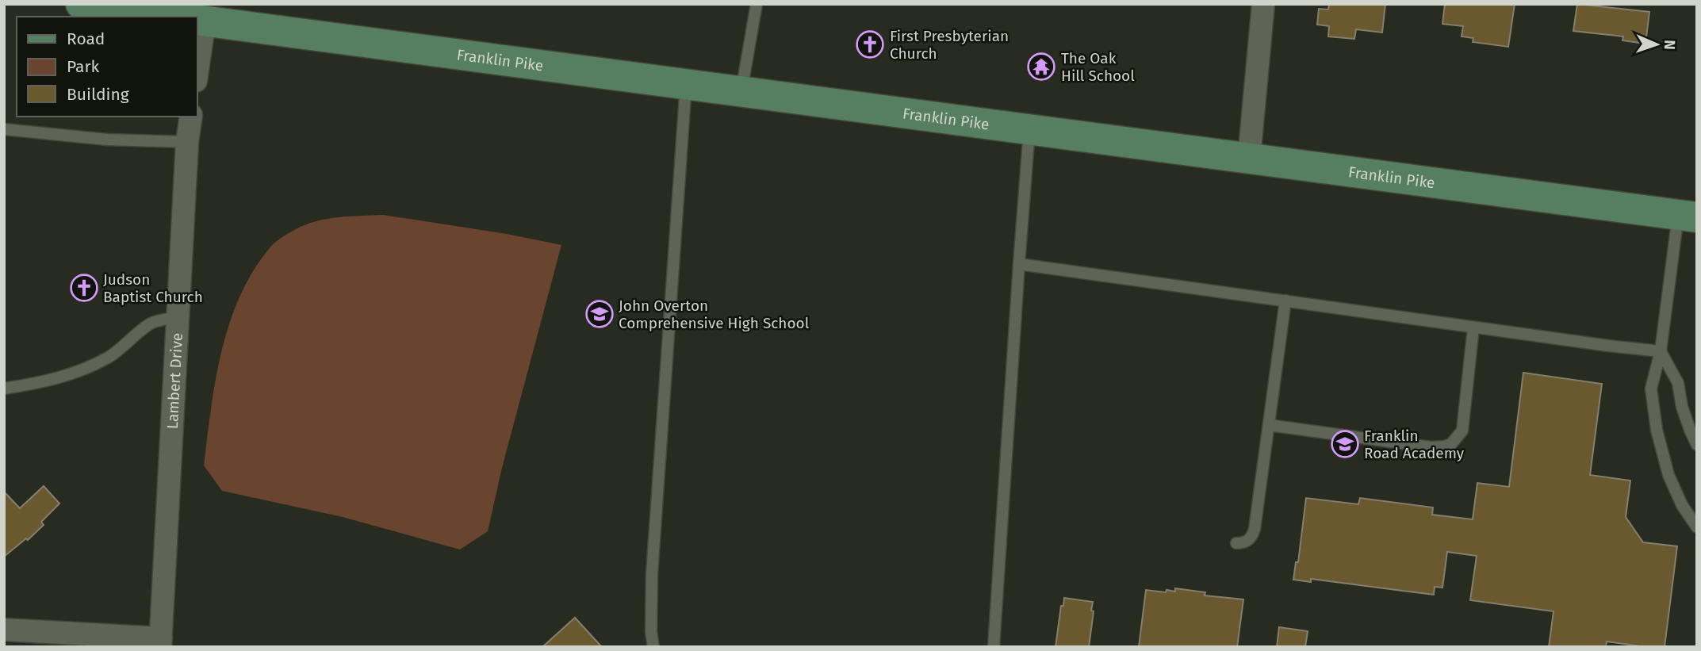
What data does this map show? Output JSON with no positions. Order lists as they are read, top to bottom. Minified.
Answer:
{"streets":{"main road":["Franklin Pike"],"street":["Lambert Drive"]},"places":{"church":["First Presbyterian Church","Judson Baptist Church"],"temple":["The Oak Hill School"],"school or university":["John Overton Comprehensive High School","Franklin Road Academy"]},"legend":["Road","Park","Building"],"north":"right"}
